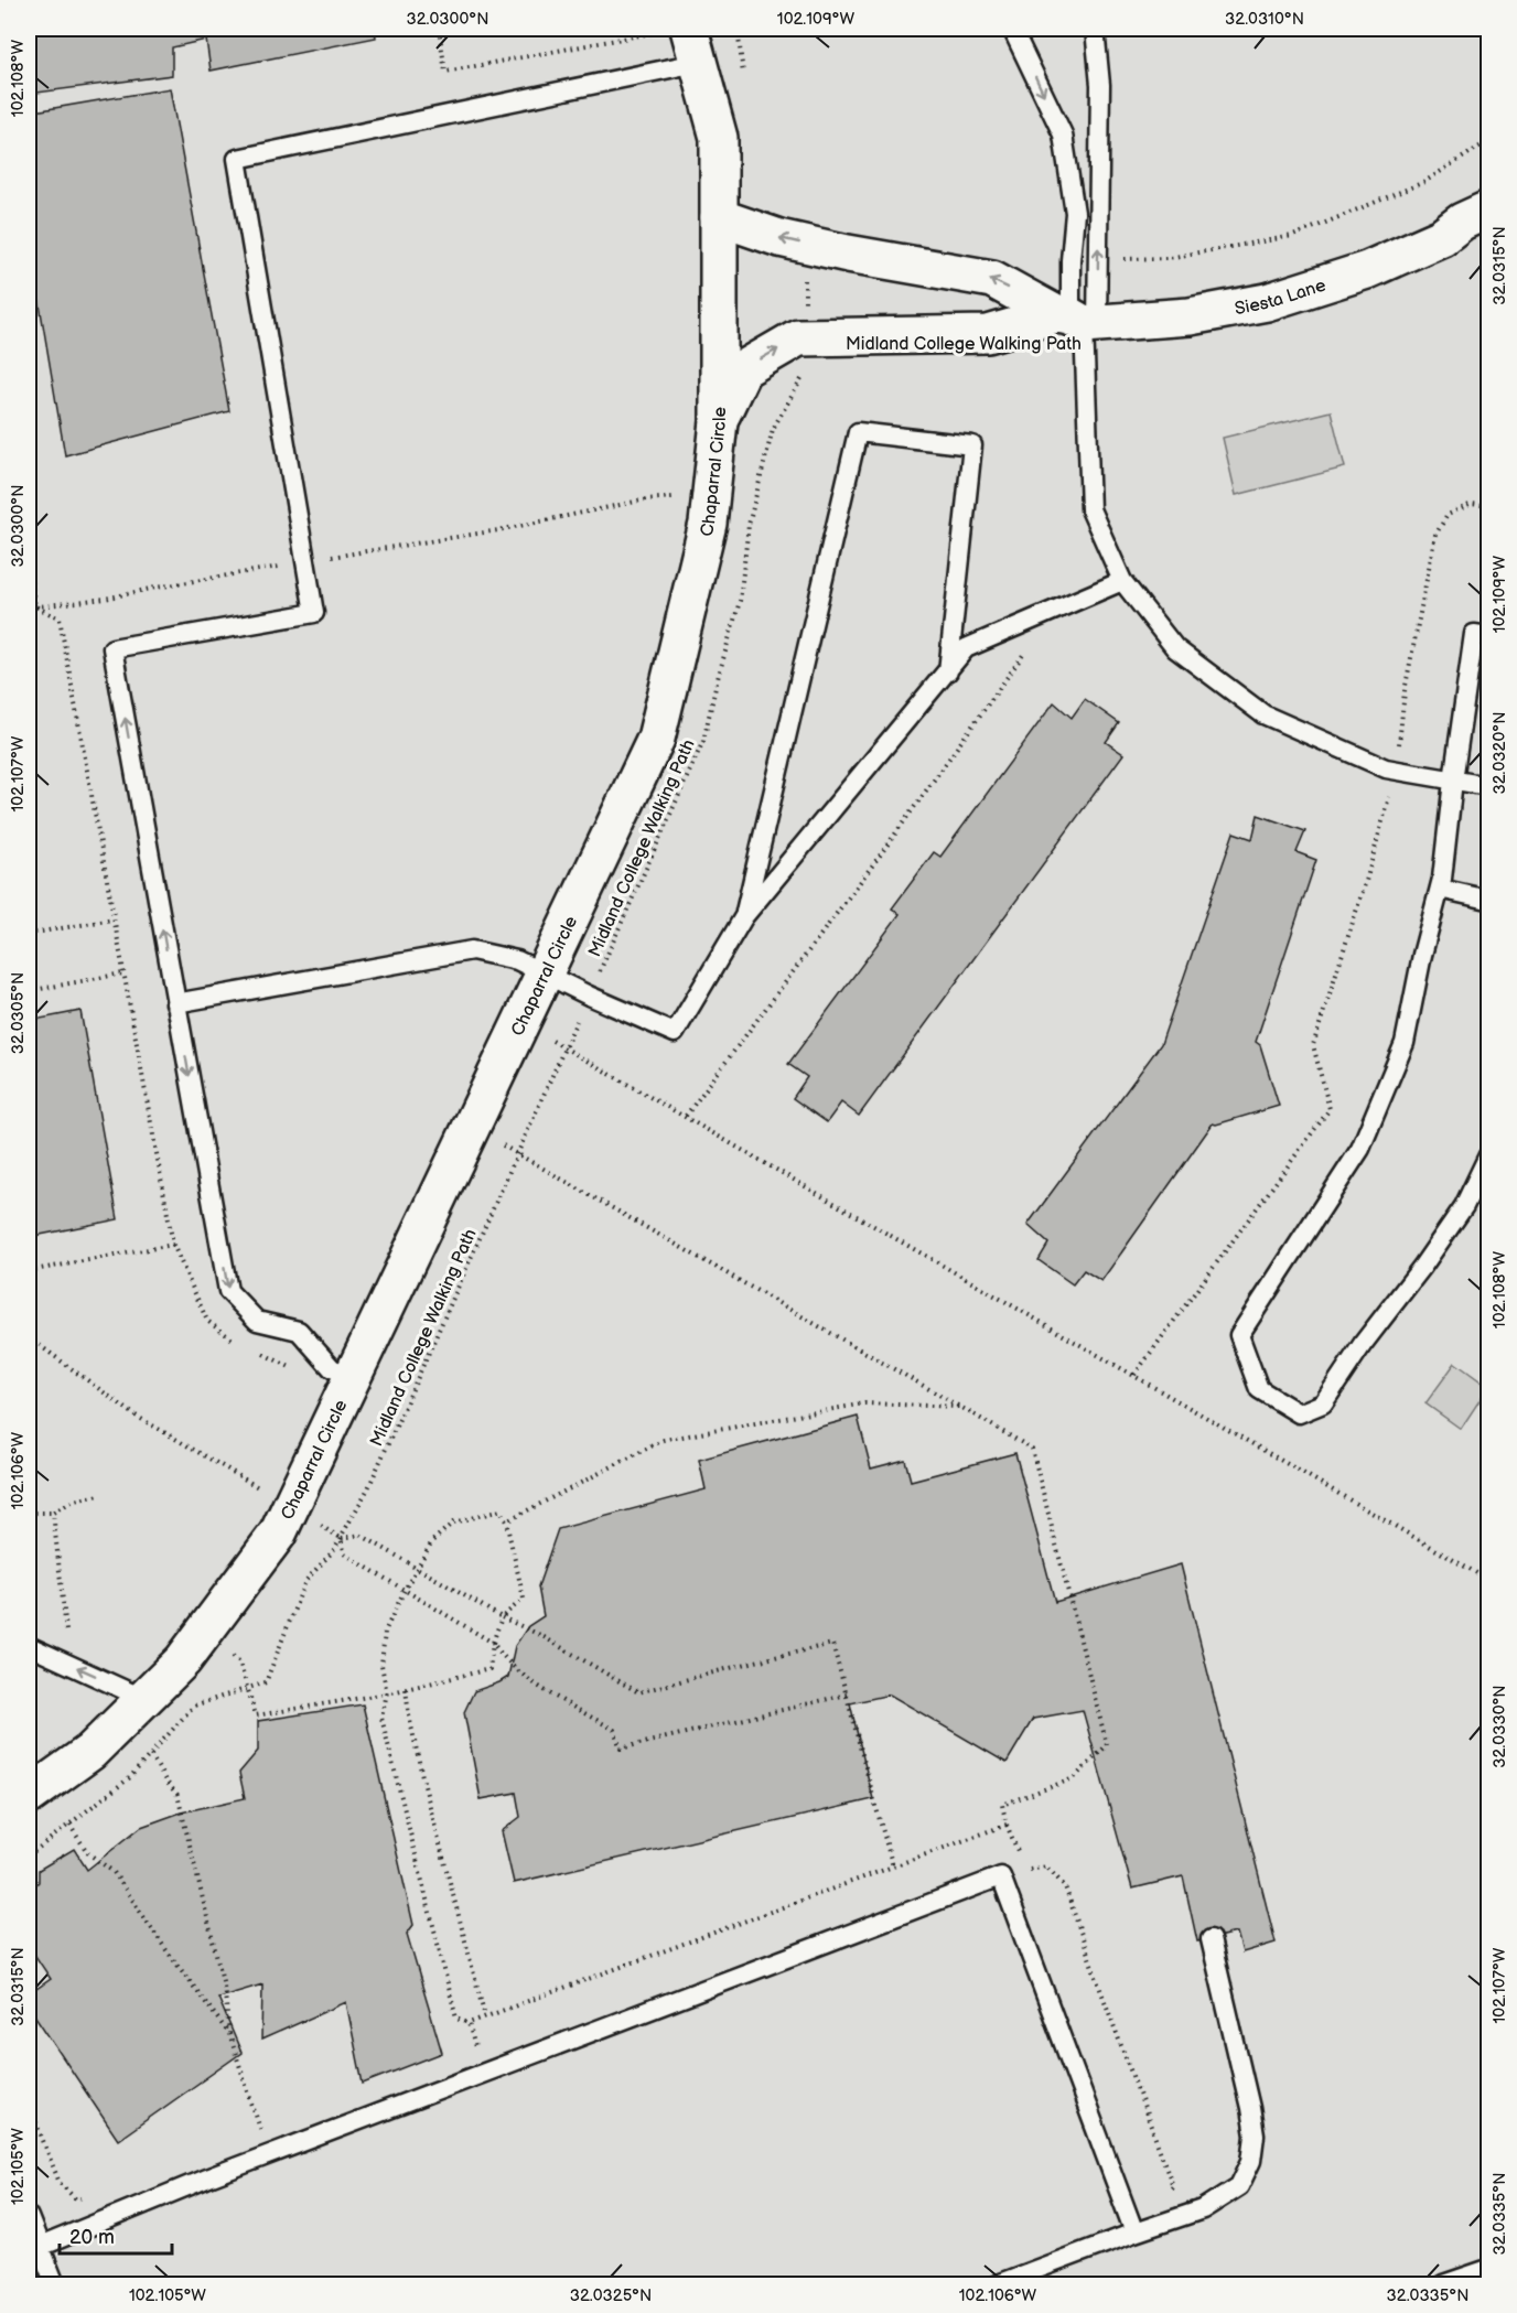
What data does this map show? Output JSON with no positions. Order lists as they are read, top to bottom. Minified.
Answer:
{"streets":{"street":["Siesta Lane","Chaparral Circle"],"path":["Midland College Walking Path"]},"crossings":[["Siesta Lane","Midland College Walking Path"],["Siesta Lane","Chaparral Circle"]],"scale_bar":"20 m","coordinates":["32.0300°N","102.109°W","32.0310°N","102.108°W","32.0315°N","32.0320°N","102.107°W","32.0305°N","102.106°W","32.0330°N","102.105°W","32.0335°N","32.0325°N"]}
